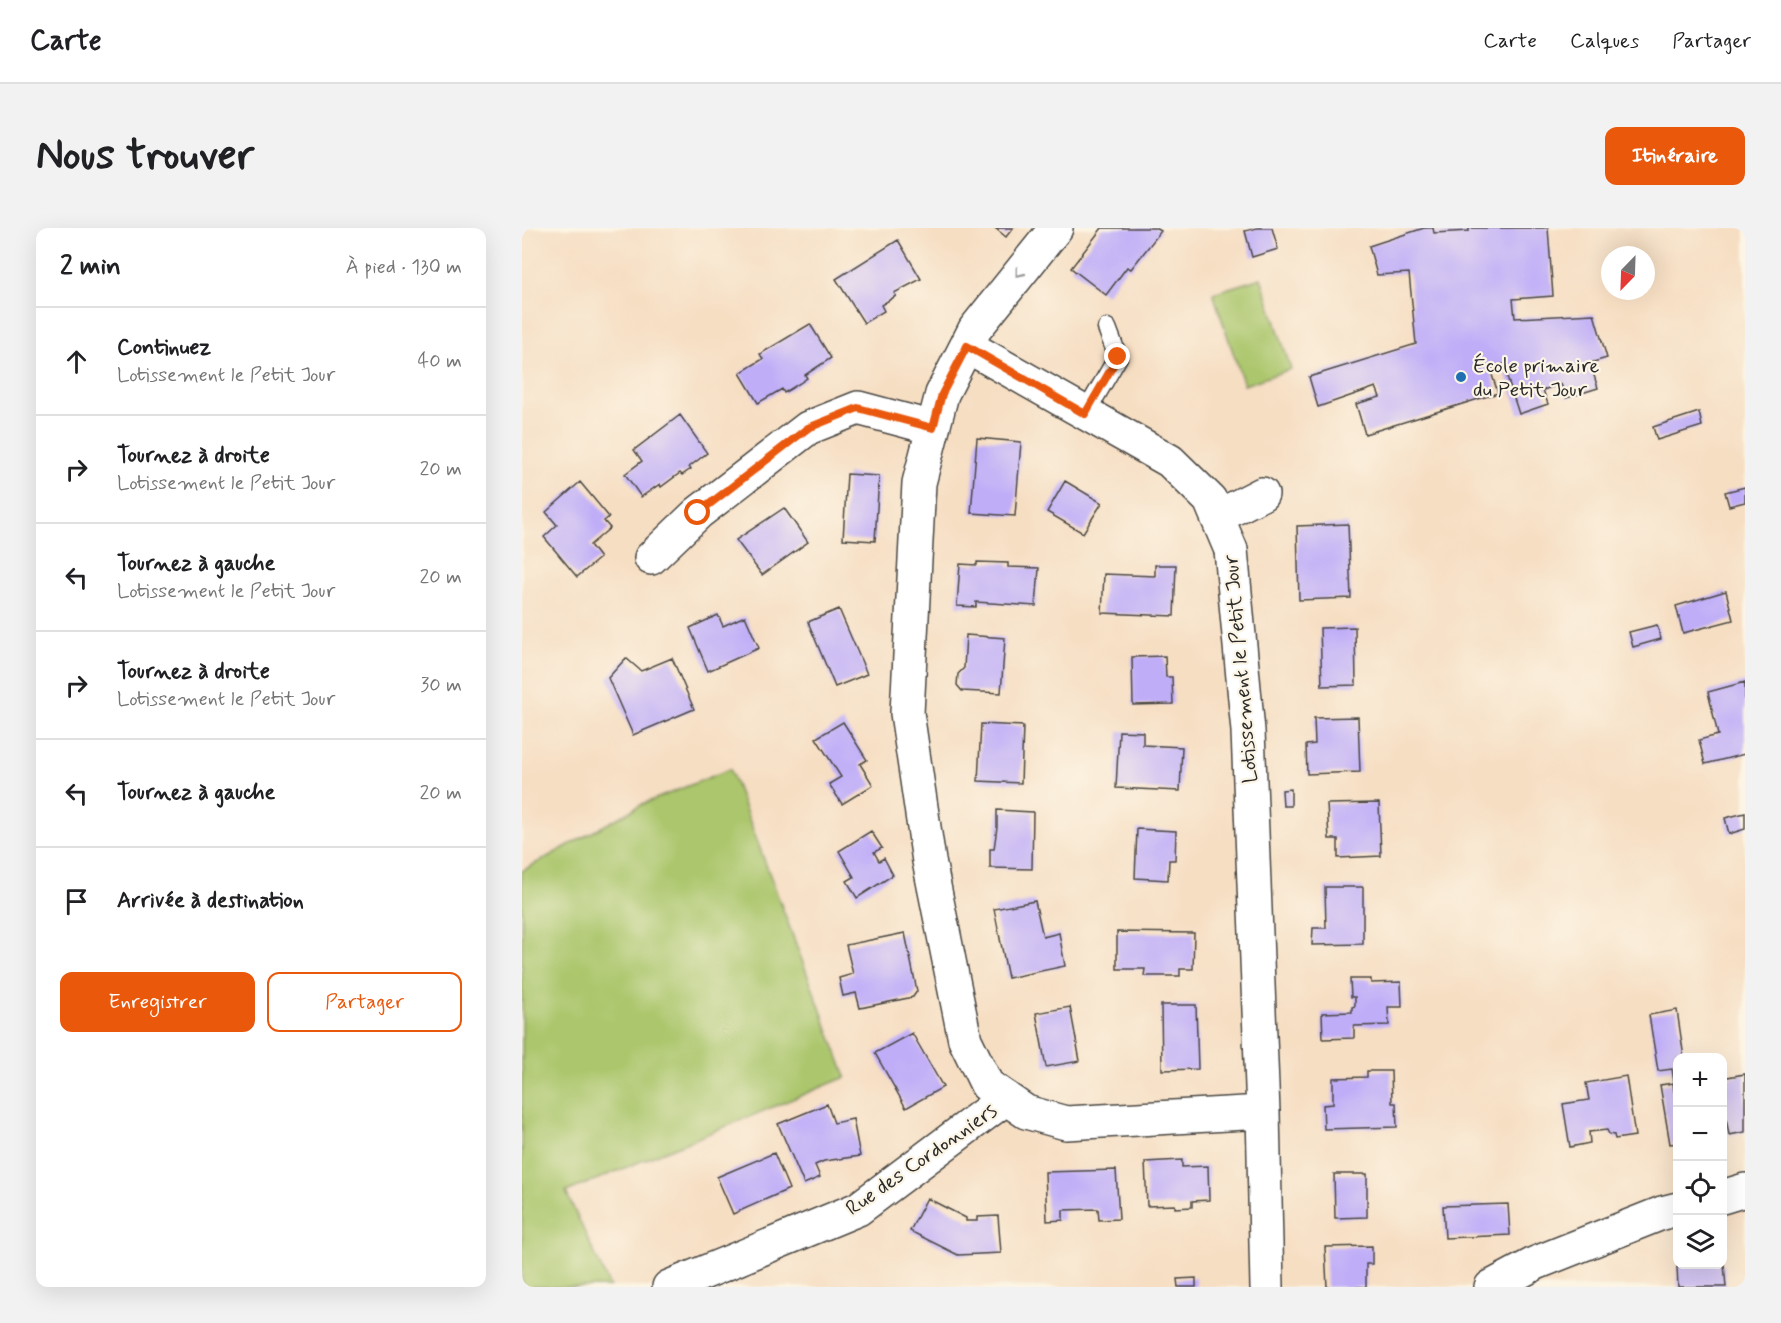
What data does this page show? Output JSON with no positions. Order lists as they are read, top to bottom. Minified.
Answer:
{"streets":{"street":["Lotissement le Petit Jour","Rue des Cordonniers"]},"places":["École primaire du Petit Jour"],"north":"bottom left","page":{"header":"Carte","nav":["Carte","Calques","Partager"],"buttons":["Itinéraire",["Enregistrer","Partager"]],"title":"Nous trouver","heading":["2 min","À pied · 130 m"],"list":[["Continuez","Lotissement le Petit Jour","40 m"],["Tournez à droite","Lotissement le Petit Jour","20 m"],["Tournez à gauche","Lotissement le Petit Jour","20 m"],["Tournez à droite","Lotissement le Petit Jour","30 m"],["Tournez à gauche","20 m"],"Arrivée à destination"],"map_buttons":["+","−"]}}
